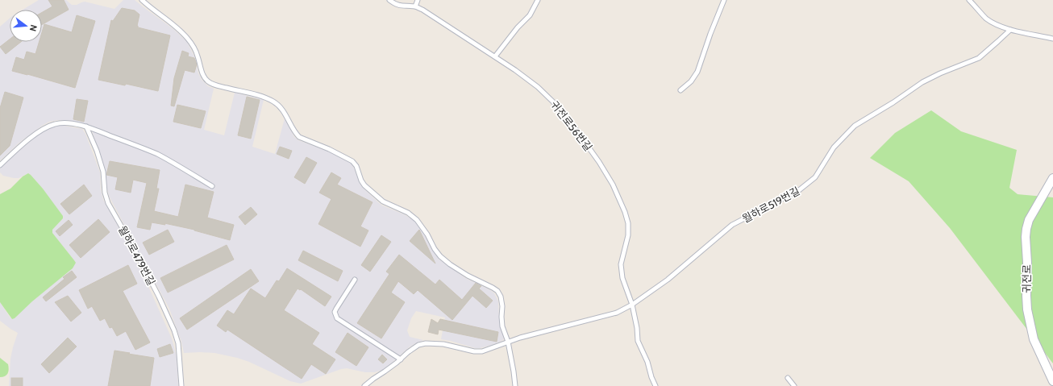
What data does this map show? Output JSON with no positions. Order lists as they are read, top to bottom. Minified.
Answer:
{"streets":{"street":["귀전로"],"lane":["귀전로56번길","월하로519번길","월하로479번길"]},"crossings":[["귀전로56번길","월하로519번길"]],"north":"right"}
